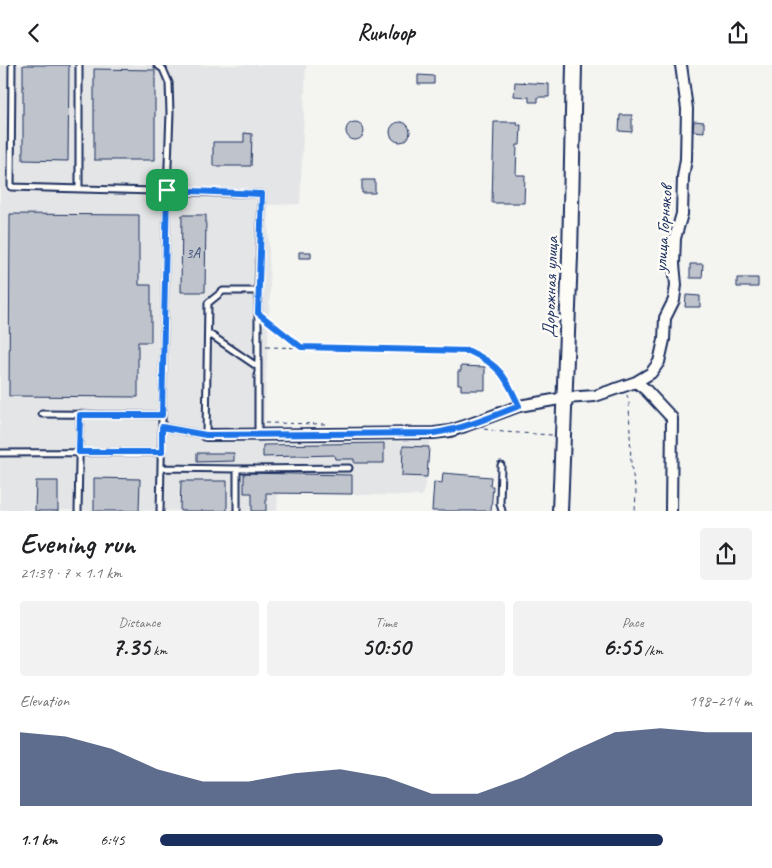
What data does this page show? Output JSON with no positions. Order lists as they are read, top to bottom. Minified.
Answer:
{"streets":{"street":["улица Горняков","Дорожная улица"]},"crossings":[["улица Горняков","Дорожная улица"]],"house_numbers":["3А"],"page":{"header":"Runloop","heading":["Evening run","21:39 · 7 × 1.1 km"],"stats":[["Distance","7.35 km"],["Time","50:50"],["Pace","6:55 /km"]],"chart":["Elevation","198–214 m"],"list":[{"name":"1.1 km","note":"6:45"}]}}
